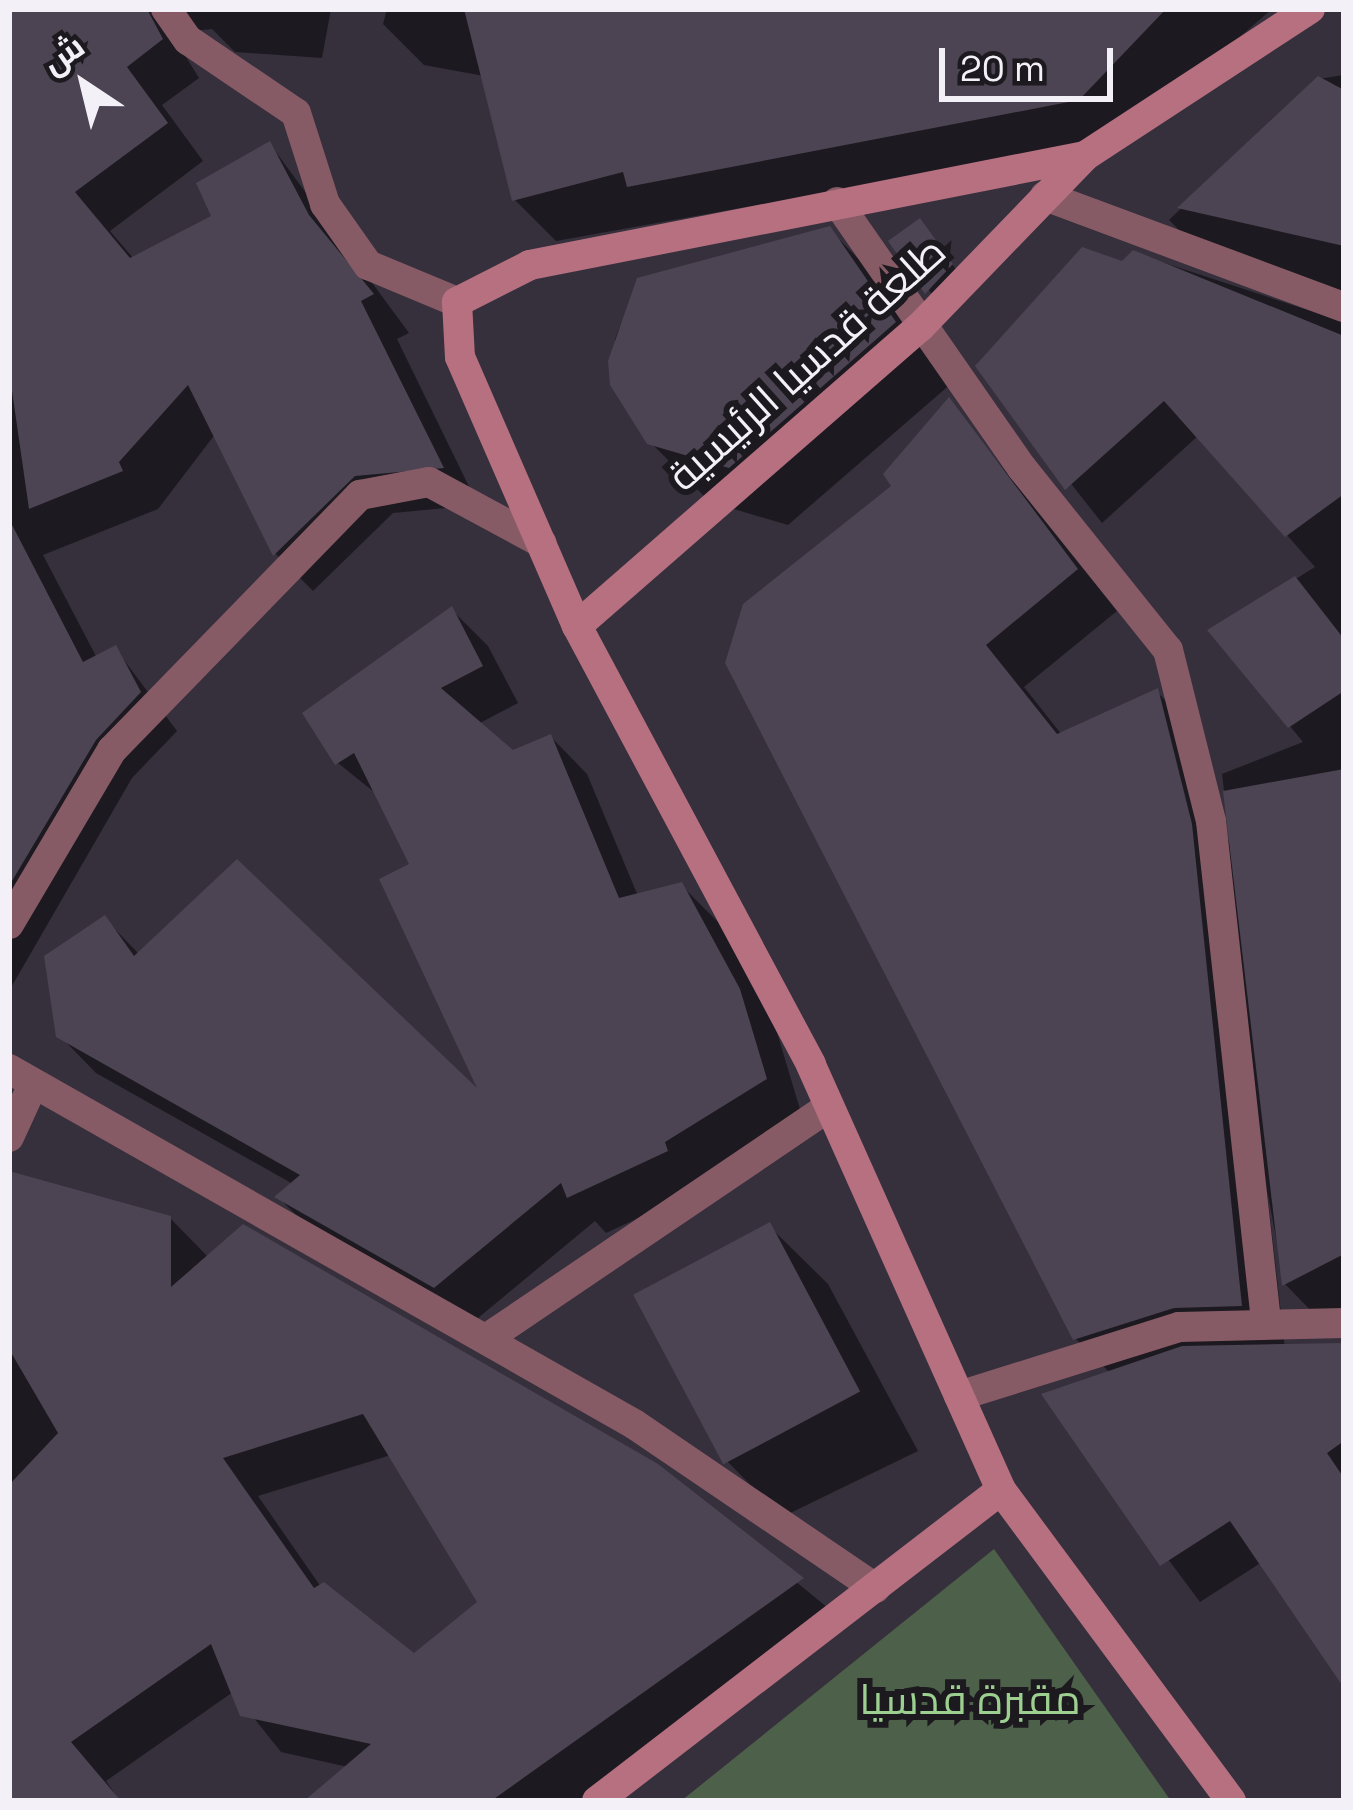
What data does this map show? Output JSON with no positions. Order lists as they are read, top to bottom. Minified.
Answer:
{"streets":{"main road":["طلعة قدسيا الرئيسية"]},"parks":["مقبرة قدسيا"],"scale_bar":"20 m","north":"top left"}
